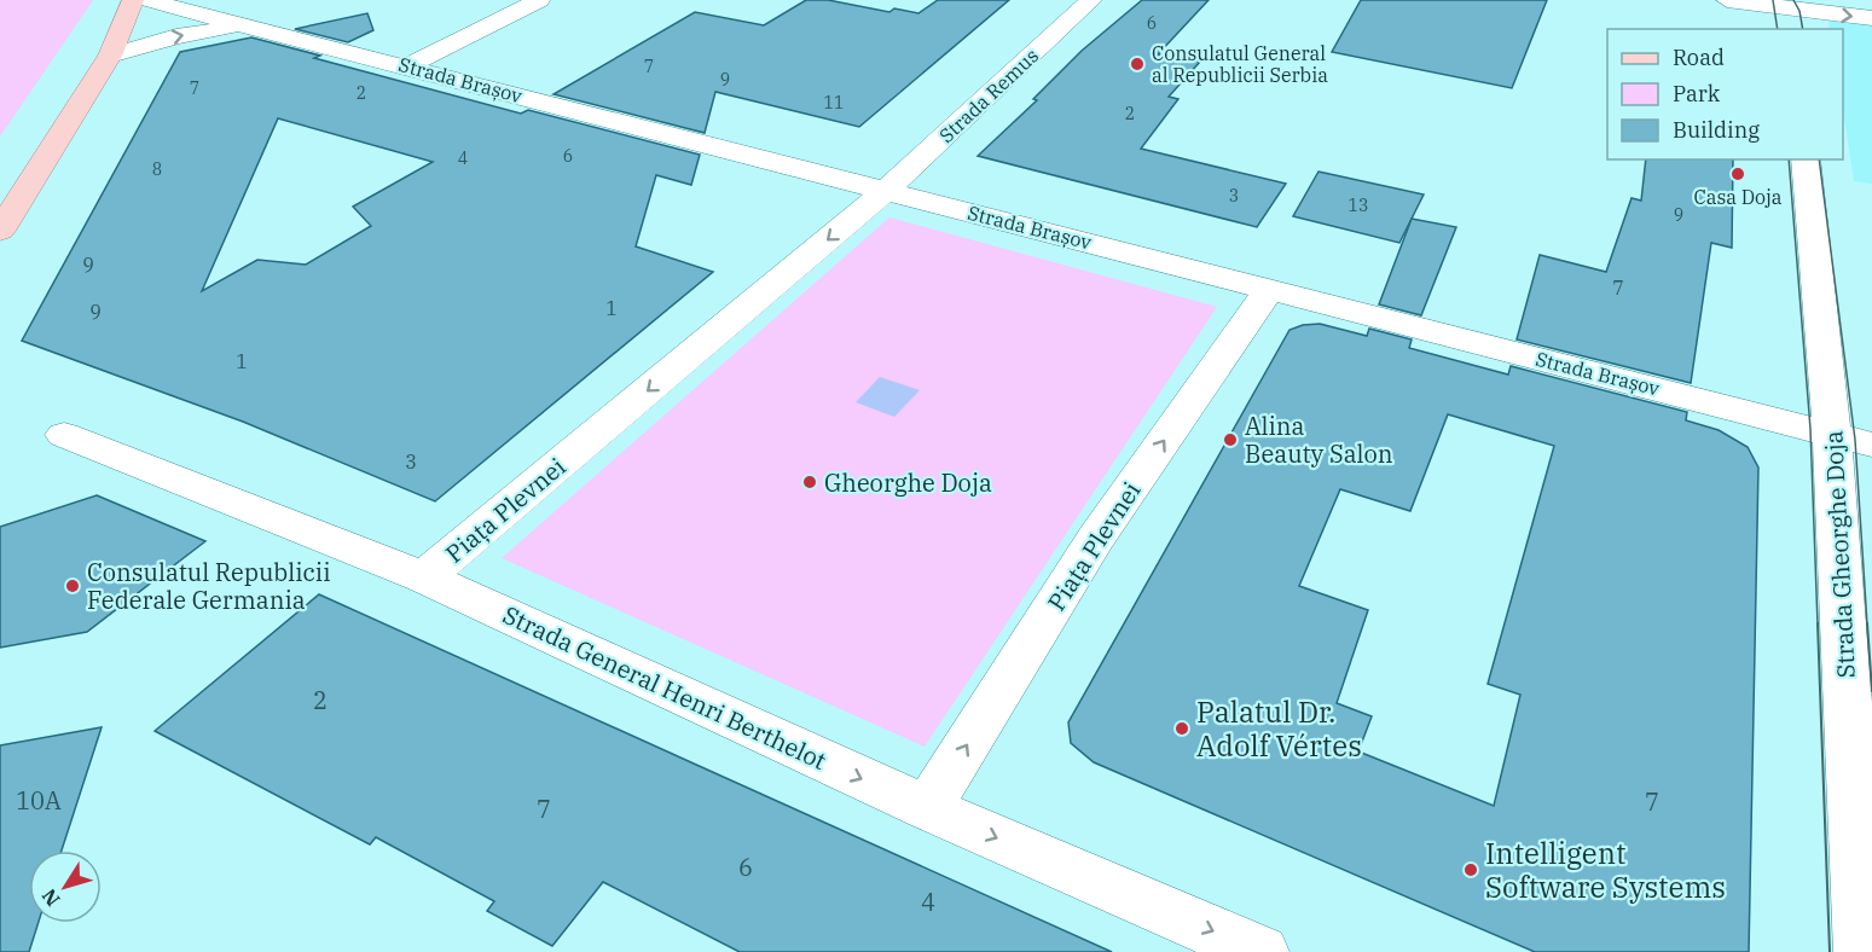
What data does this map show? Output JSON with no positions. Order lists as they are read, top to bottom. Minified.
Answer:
{"streets":{"street":["Strada Brașov","Strada Remus","Piața Plevnei","Strada Gheorghe Doja","Strada General Henri Berthelot"]},"crossings":[["Strada Brașov","Strada Remus"],["Strada Brașov","Piața Plevnei"],["Strada Brașov","Strada Gheorghe Doja"],["Strada Remus","Piața Plevnei"],["Piața Plevnei","Strada General Henri Berthelot"]],"one_way":["Strada General Henri Berthelot"],"places":["Consulatul General al Republicii Serbia","Casa Doja","Alina Beauty Salon","Gheorghe Doja","Consulatul Republicii Federale Germania","Palatul Dr. Adolf Vértes","Intelligent Software Systems"],"house_numbers":["6","7","9","7","2","11","2","6","4","8","3","13","9","9","7","1","9","1","3","2","10A","7","7","6","4"],"legend":["Road","Park","Building"],"north":"bottom left"}
